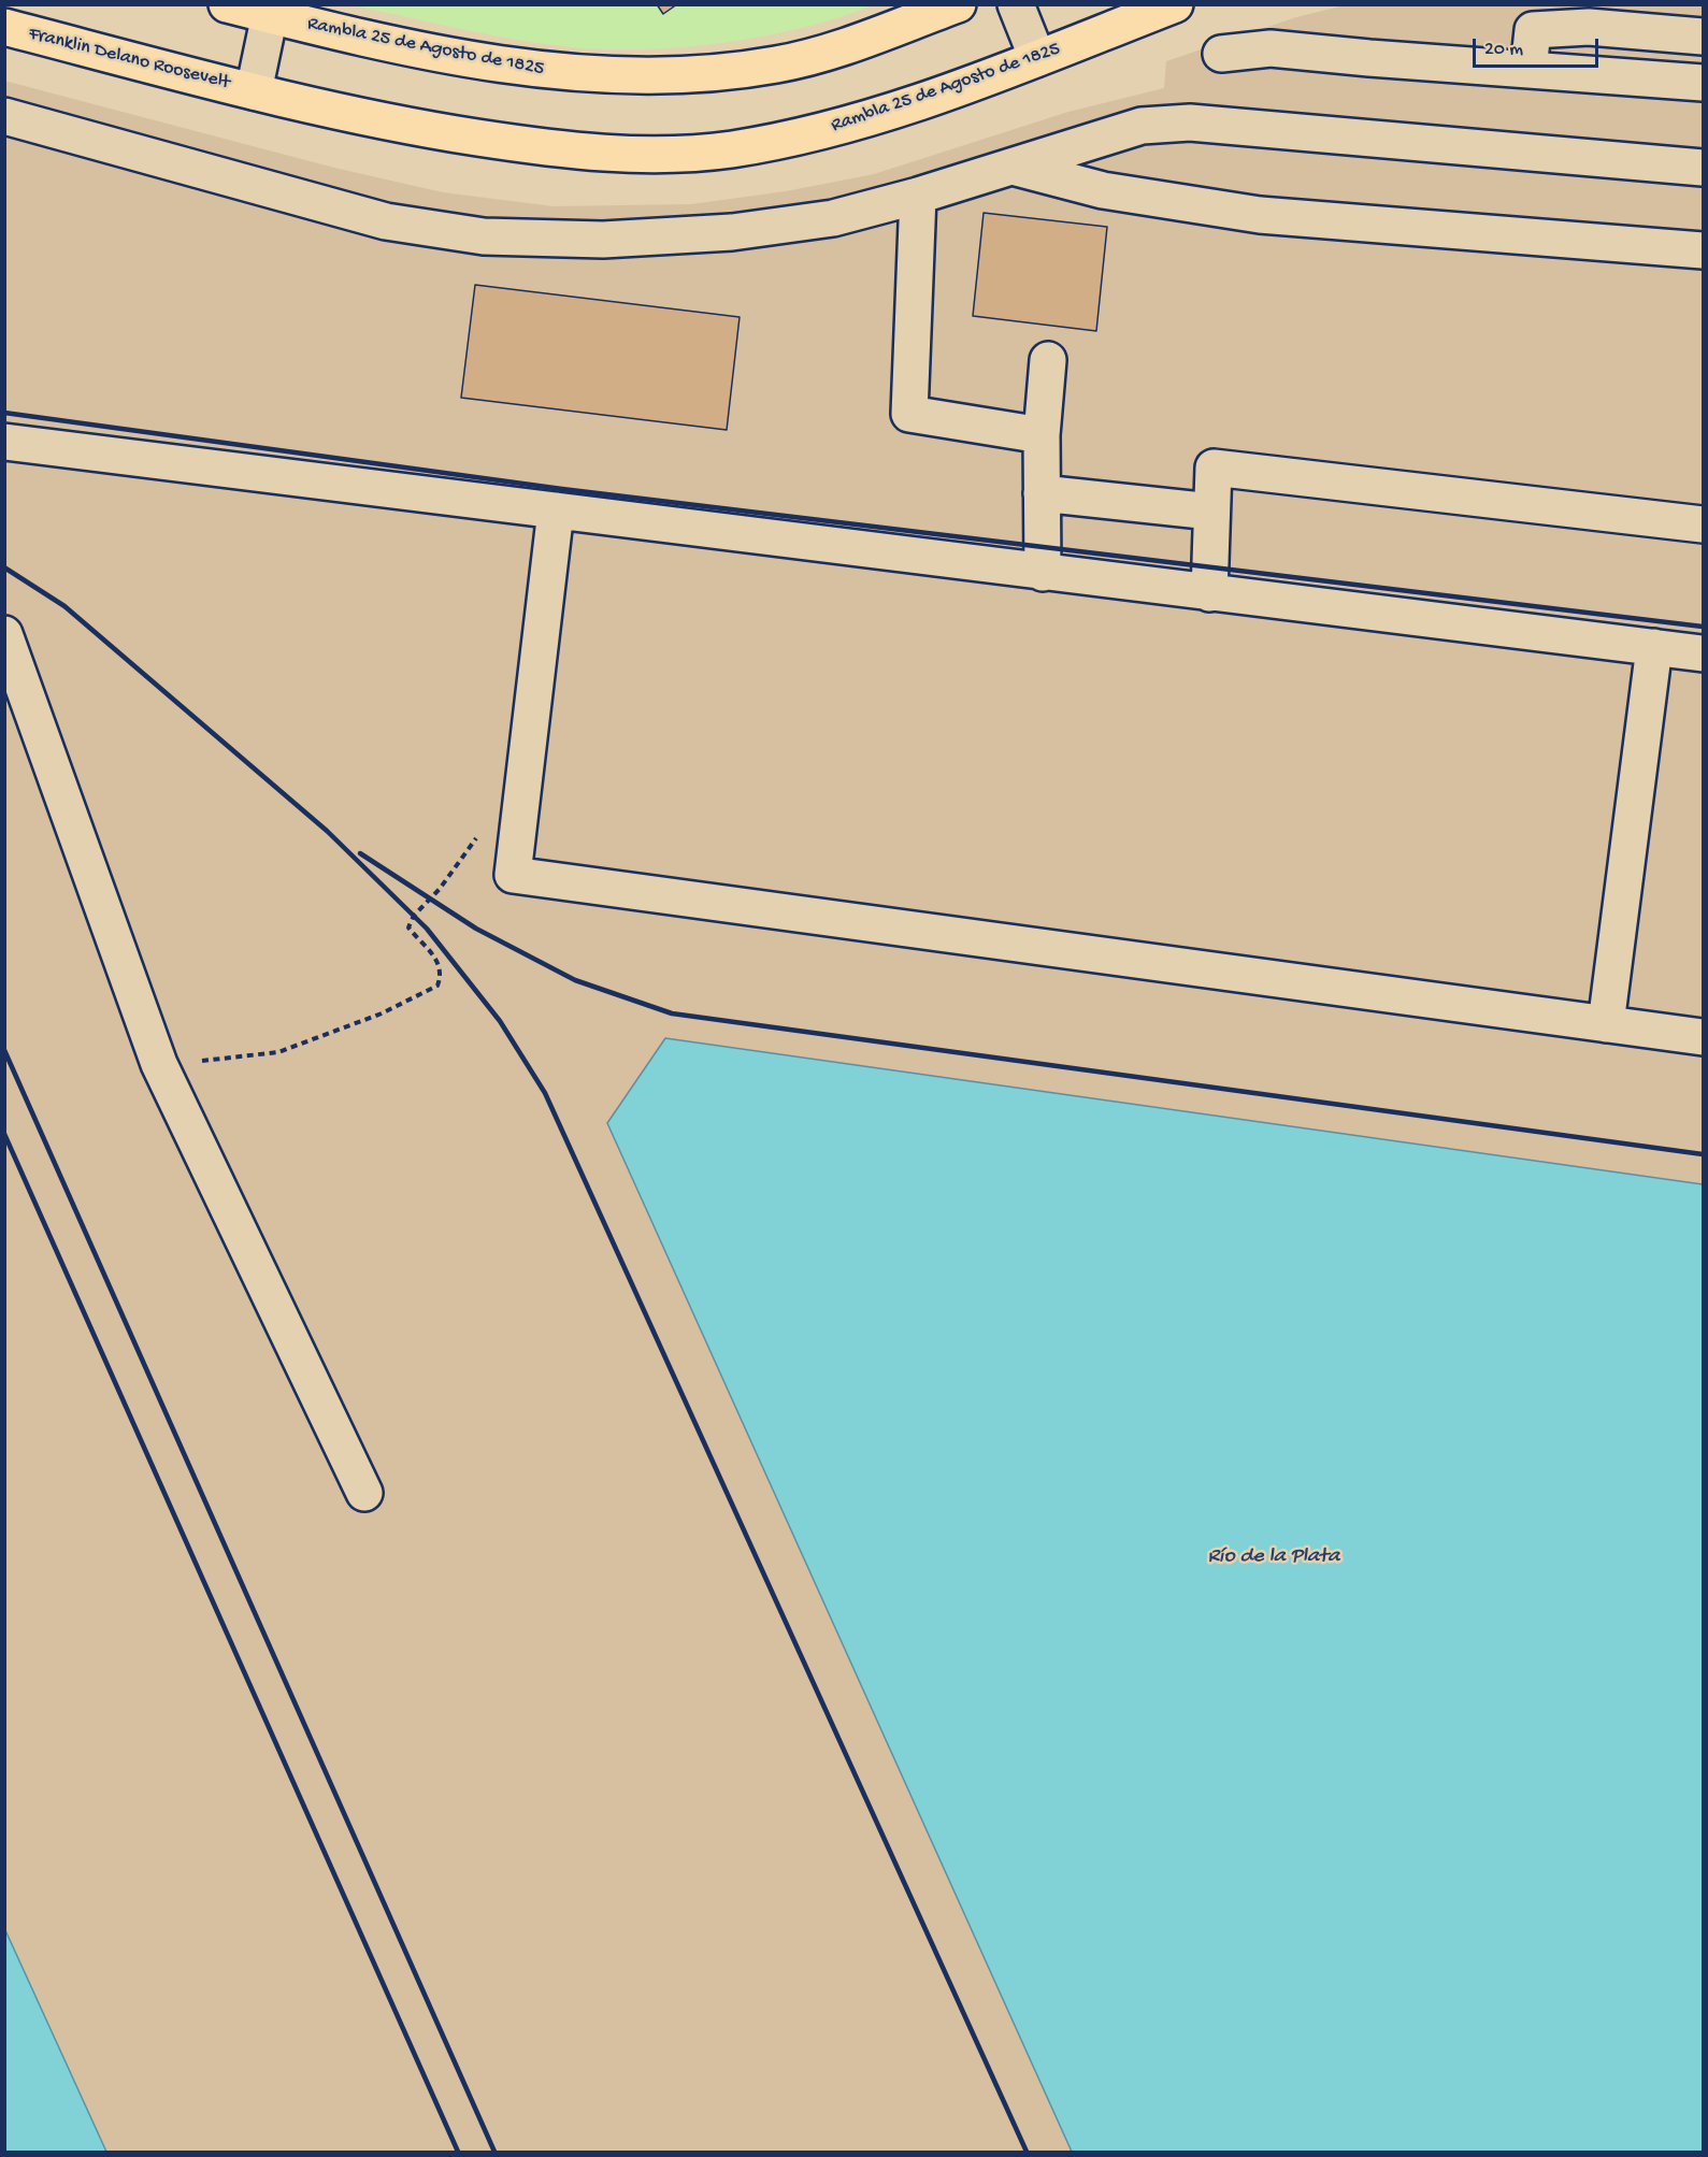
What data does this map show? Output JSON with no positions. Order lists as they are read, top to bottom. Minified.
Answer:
{"streets":{"main road":["Rambla 25 de Agosto de 1825","Franklin Delano Roosevelt"]},"crossings":[["Rambla 25 de Agosto de 1825","Franklin Delano Roosevelt"]],"water":["Río de la Plata"],"scale_bar":"20 m"}
